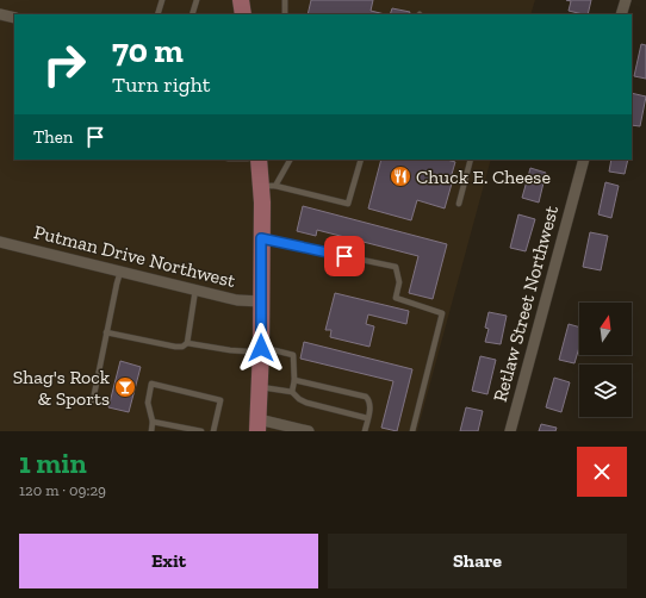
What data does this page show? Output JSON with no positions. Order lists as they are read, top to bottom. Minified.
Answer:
{"streets":{"street":["Putman Drive Northwest","Retlaw Street Northwest"]},"places":{"restaurant":["Chuck E. Cheese"],"bar":["Shag's Rock & Sports"]},"north":"top","page":{"turn":["70 m","Turn right"],"then":"Then","heading":["1 min","120 m · 09:29"],"buttons":["Exit","Share"]}}
